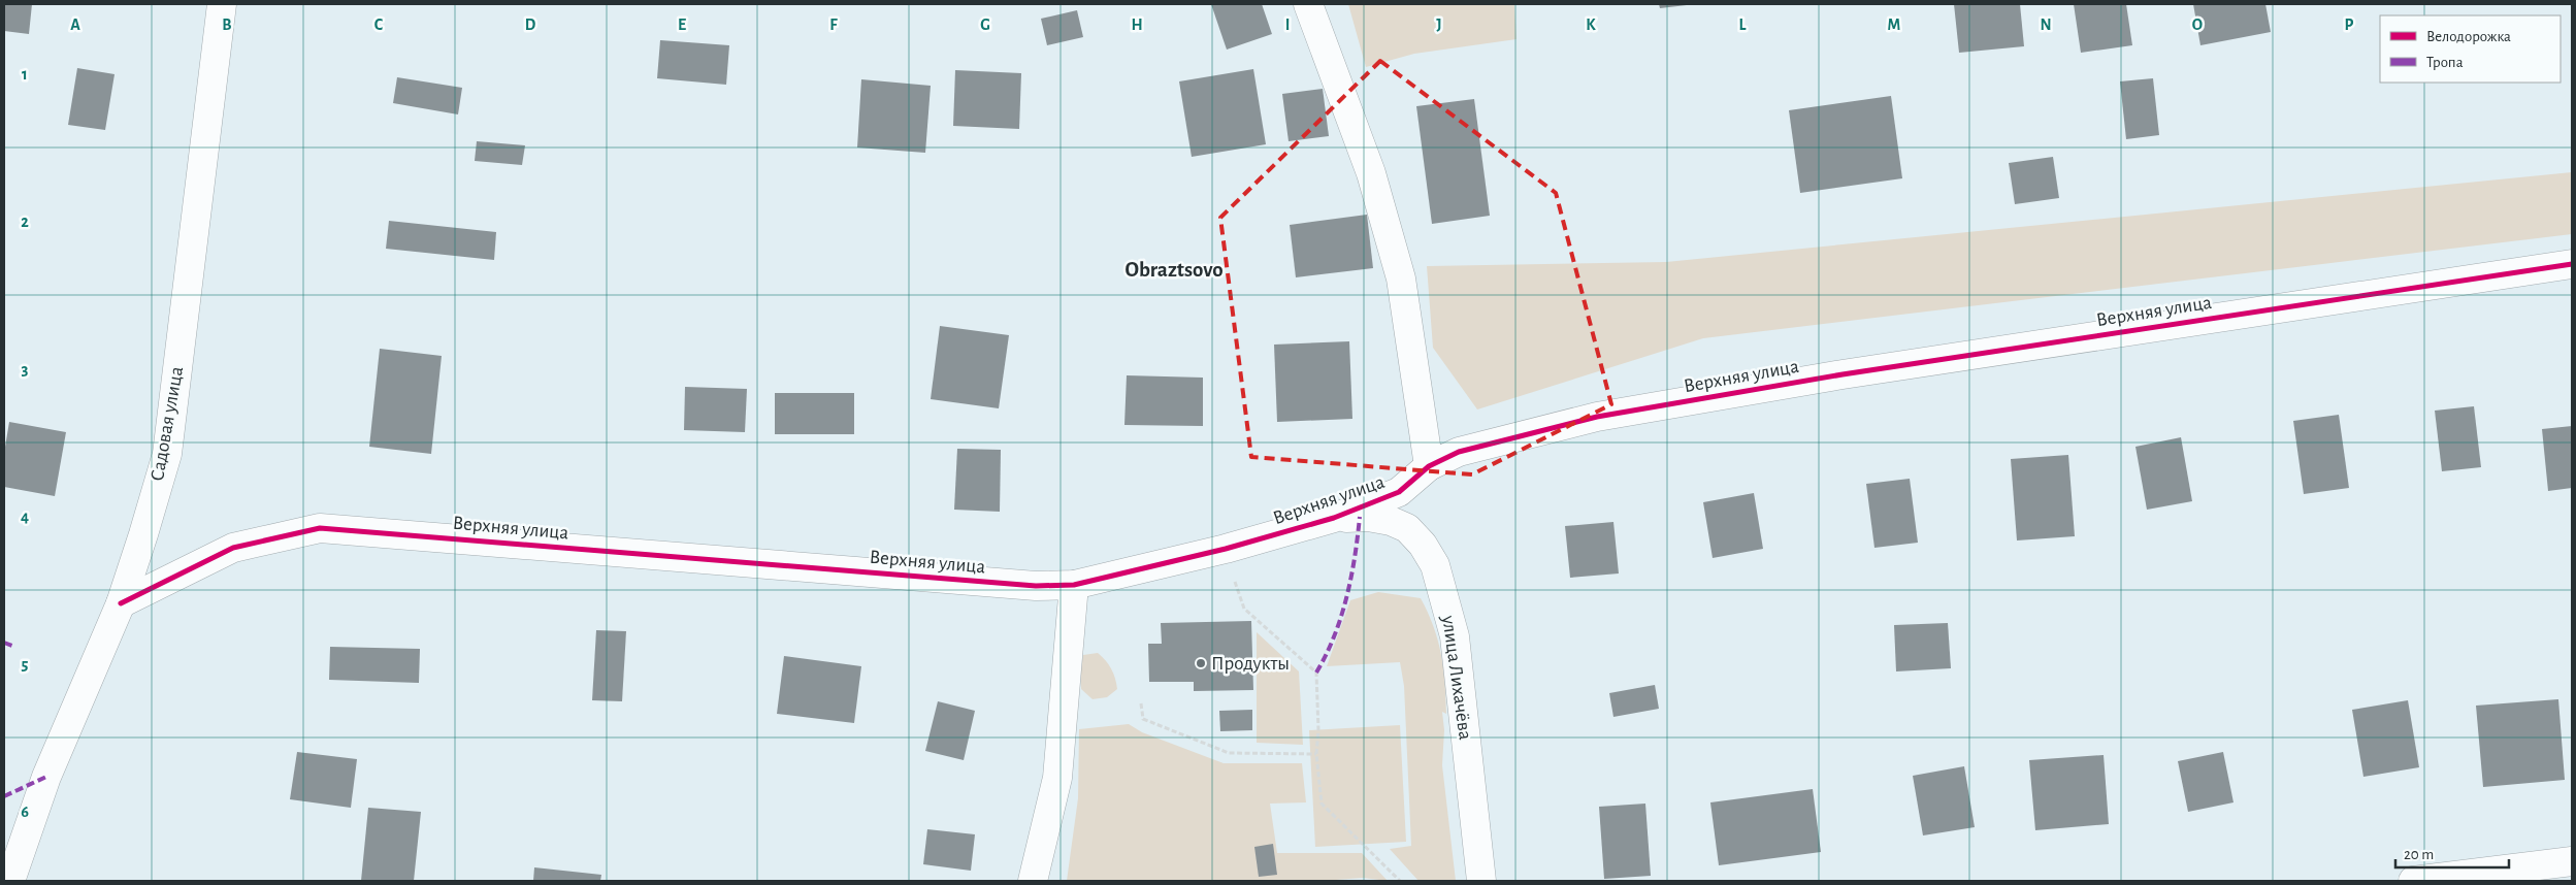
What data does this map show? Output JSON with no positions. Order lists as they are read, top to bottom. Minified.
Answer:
{"streets":{"street":["Верхняя улица","Садовая улица","улица Лихачёва"]},"crossings":[["Верхняя улица","Садовая улица"],["Верхняя улица","улица Лихачёва"]],"districts":["Obraztsovo"],"places":["Продукты"],"legend":["Велодорожка","Тропа"],"scale_bar":"20 m","grid":{"columns":["A","B","C","D","E","F","G","H","I","J","K","L","M","N","O","P"],"rows":["1","2","3","4","5","6"]}}
